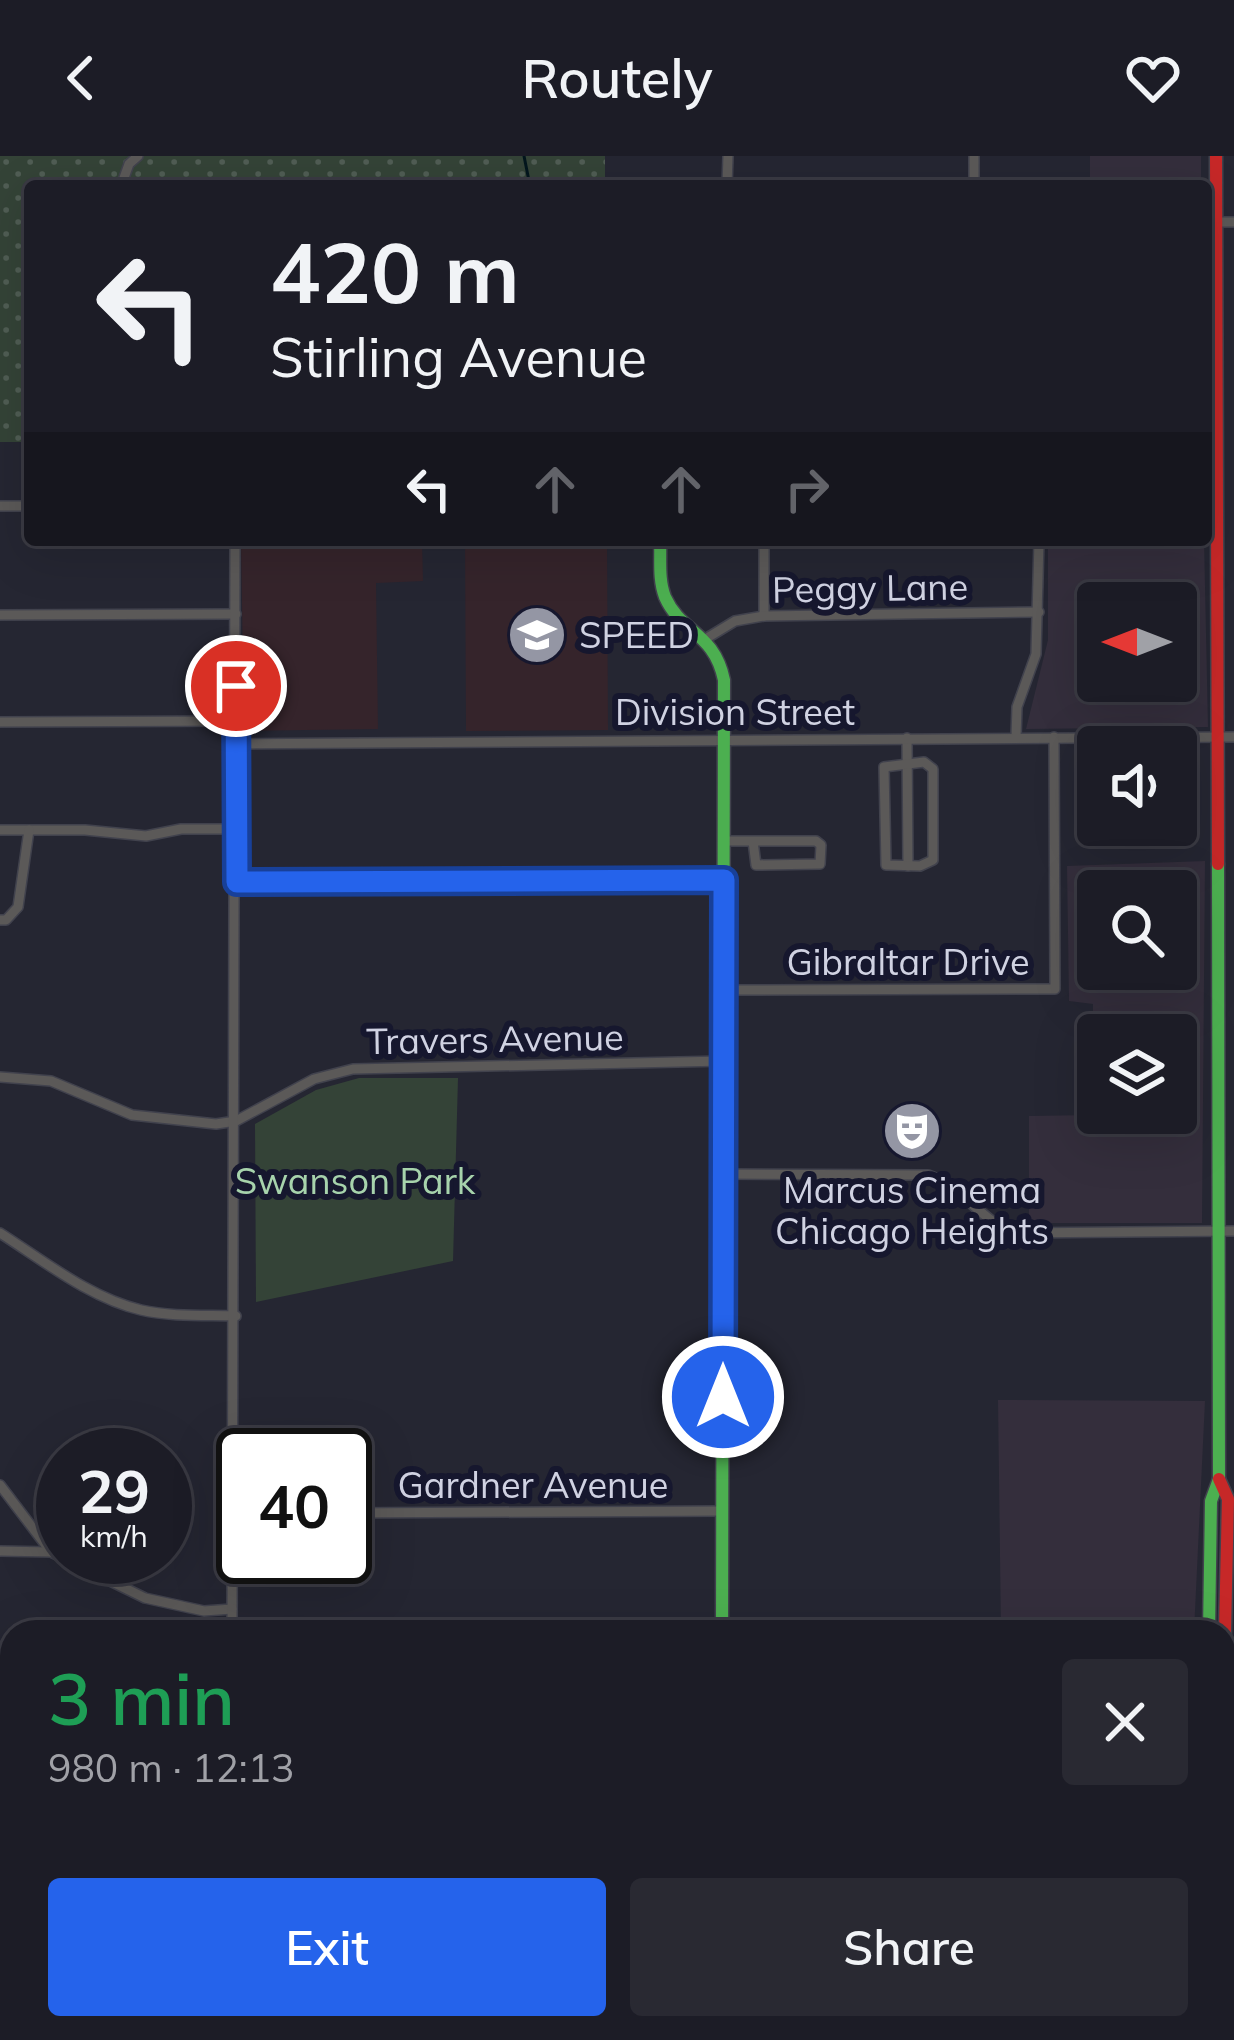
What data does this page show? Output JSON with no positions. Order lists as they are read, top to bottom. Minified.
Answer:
{"streets":{"street":["Peggy Lane","Division Street","Gibraltar Drive","Travers Avenue","Gardner Avenue"]},"crossings":[["Division Street","Gibraltar Drive"]],"parks":["Swanson Park"],"places":{"school or university":["SPEED"],"theatre":["Marcus Cinema Chicago Heights"]},"north":"left","page":{"header":"Routely","turn":["420 m","Stirling Avenue"],"speed":"29 km/h","limit":"40","heading":["3 min","980 m · 12:13"],"buttons":["Exit","Share"]}}
